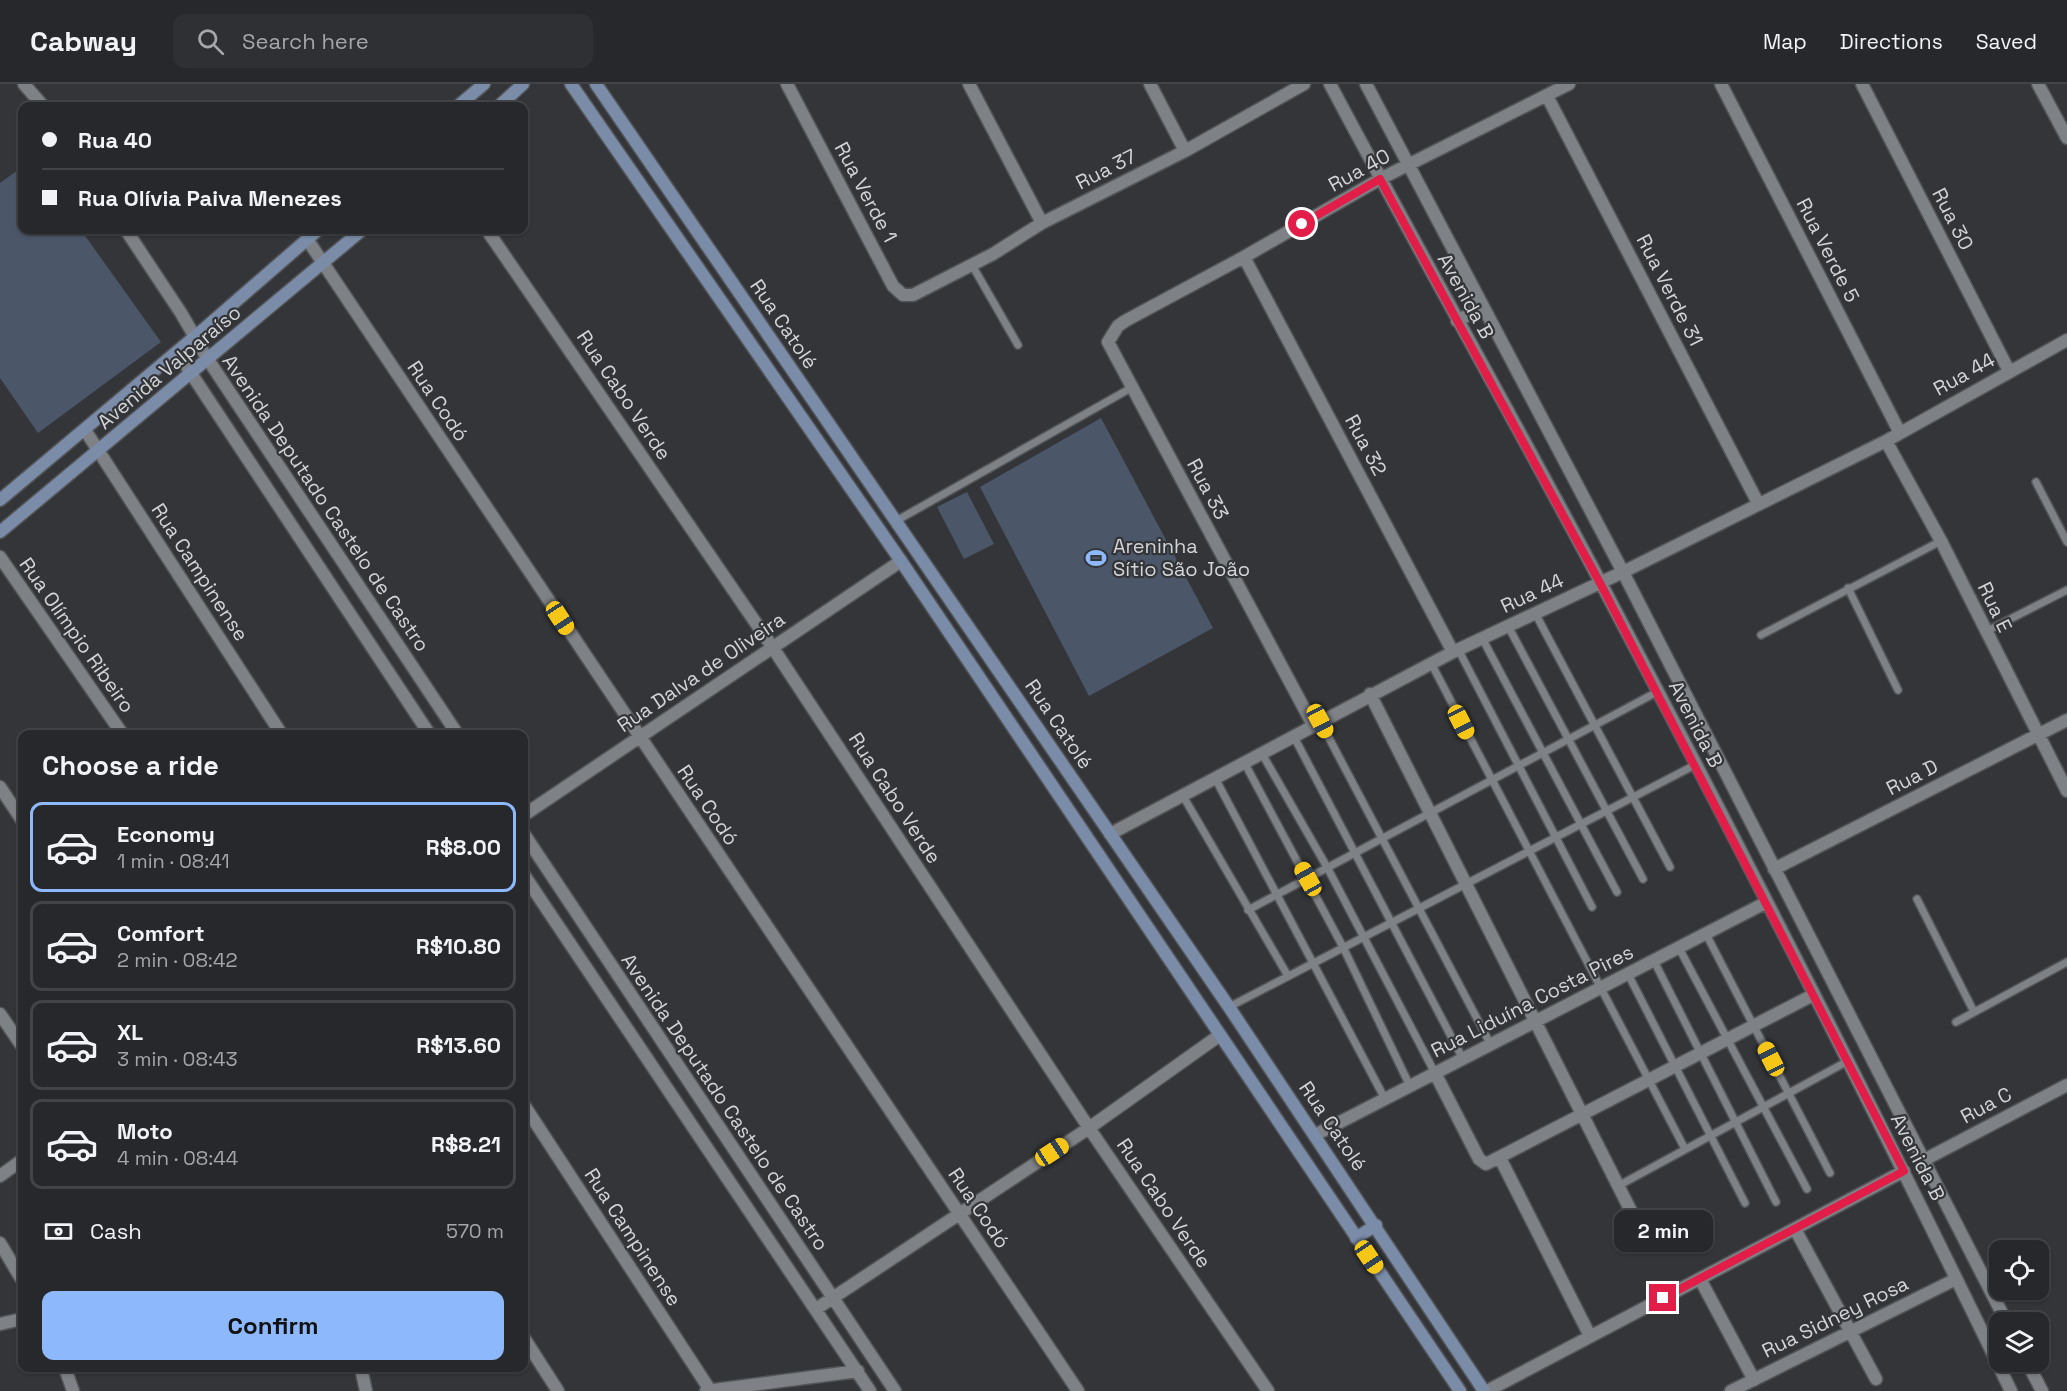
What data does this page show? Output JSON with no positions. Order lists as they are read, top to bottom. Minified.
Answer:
{"streets":{"street":["Rua 37","Rua 40","Rua Verde 1","Rua 30","Rua Verde 5","Rua Verde 31","Avenida B","Rua Catolé","Avenida Valparaíso","Rua 44","Rua Cabo Verde","Rua Codó","Rua 32","Rua 33","Avenida Deputado Castelo de Castro","Rua Campinense","Rua E","Rua Olímpio Ribeiro","Rua Dalva de Oliveira","Rua D","Rua Liduína Costa Pires","Rua C","Rua Sidney Rosa"]},"crossings":[["Rua 37","Rua Verde 1"],["Rua 40","Rua Verde 31"],["Rua 40","Avenida B"],["Rua 40","Rua 32"],["Rua 40","Rua 33"],["Rua 30","Rua 44"],["Rua Verde 5","Rua 44"],["Rua Verde 31","Rua 44"],["Avenida B","Rua 44"],["Avenida B","Rua D"],["Avenida B","Rua Liduína Costa Pires"],["Avenida B","Rua C"],["Avenida B","Rua Sidney Rosa"],["Rua Catolé","Rua 44"],["Rua Catolé","Rua Dalva de Oliveira"],["Rua Catolé","Rua Liduína Costa Pires"],["Avenida Valparaíso","Rua Codó"],["Avenida Valparaíso","Avenida Deputado Castelo de Castro"],["Avenida Valparaíso","Rua Campinense"],["Rua 44","Rua 32"],["Rua 44","Rua 33"],["Rua 44","Rua E"],["Rua Cabo Verde","Rua Dalva de Oliveira"],["Rua Codó","Rua Dalva de Oliveira"],["Rua E","Rua D"]],"places":{"sports":["Areninha Sítio São João"]},"page":{"header":"Cabway","search":"Search here","nav":["Map","Directions","Saved"],"banner":["Rua 40","Rua Olívia Paiva Menezes"],"heading":"Choose a ride","list":[{"name":"Economy","note":"1 min · 08:41","value":"R$8.00"},{"name":"Comfort","note":"2 min · 08:42","value":"R$10.80"},{"name":"XL","note":"3 min · 08:43","value":"R$13.60"},{"name":"Moto","note":"4 min · 08:44","value":"R$8.21"}],"pay":["Cash","570 m"],"bubble":"2 min","buttons":"Confirm"}}
